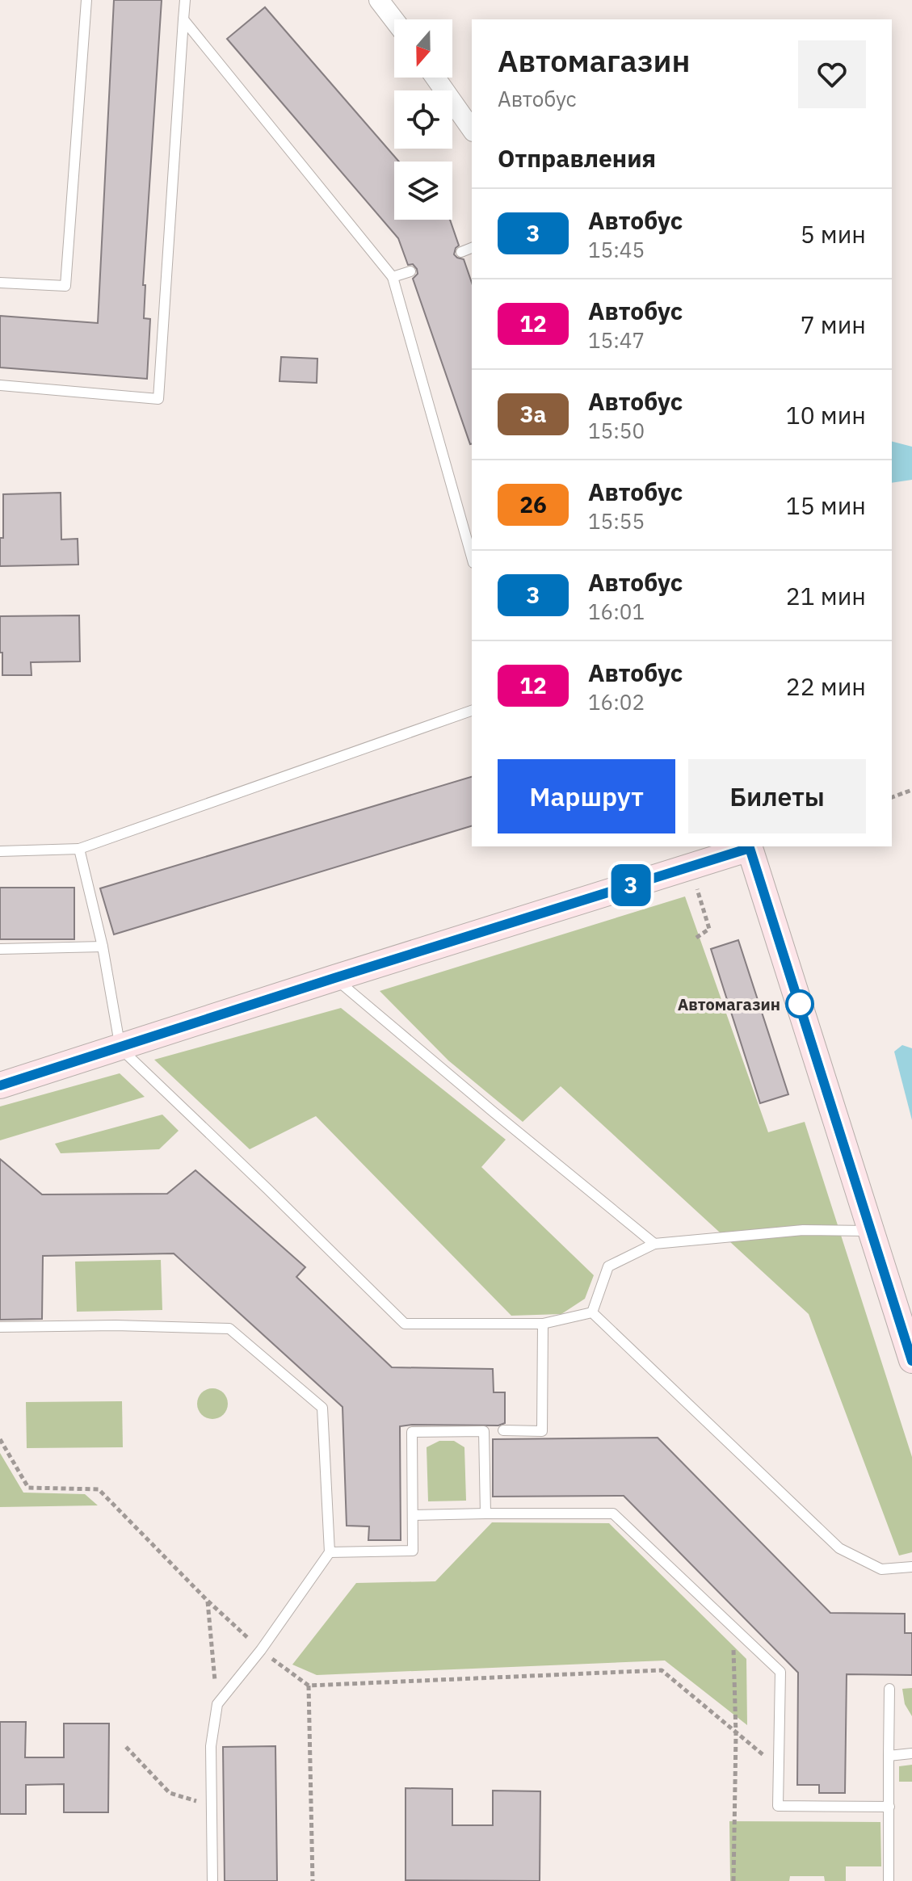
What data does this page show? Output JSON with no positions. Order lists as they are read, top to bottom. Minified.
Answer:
{"places":["Автомагазин"],"lines":["bus line 3"],"north":"bottom","page":{"on_map":"3","heading":[["Автомагазин","Автобус"],"Отправления"],"list":[{"mark":"3","name":"Автобус","note":"15:45","value":"5 мин"},{"mark":"12","name":"Автобус","note":"15:47","value":"7 мин"},{"mark":"3а","name":"Автобус","note":"15:50","value":"10 мин"},{"mark":"26","name":"Автобус","note":"15:55","value":"15 мин"},{"mark":"3","name":"Автобус","note":"16:01","value":"21 мин"},{"mark":"12","name":"Автобус","note":"16:02","value":"22 мин"}],"buttons":["Маршрут","Билеты"]}}
